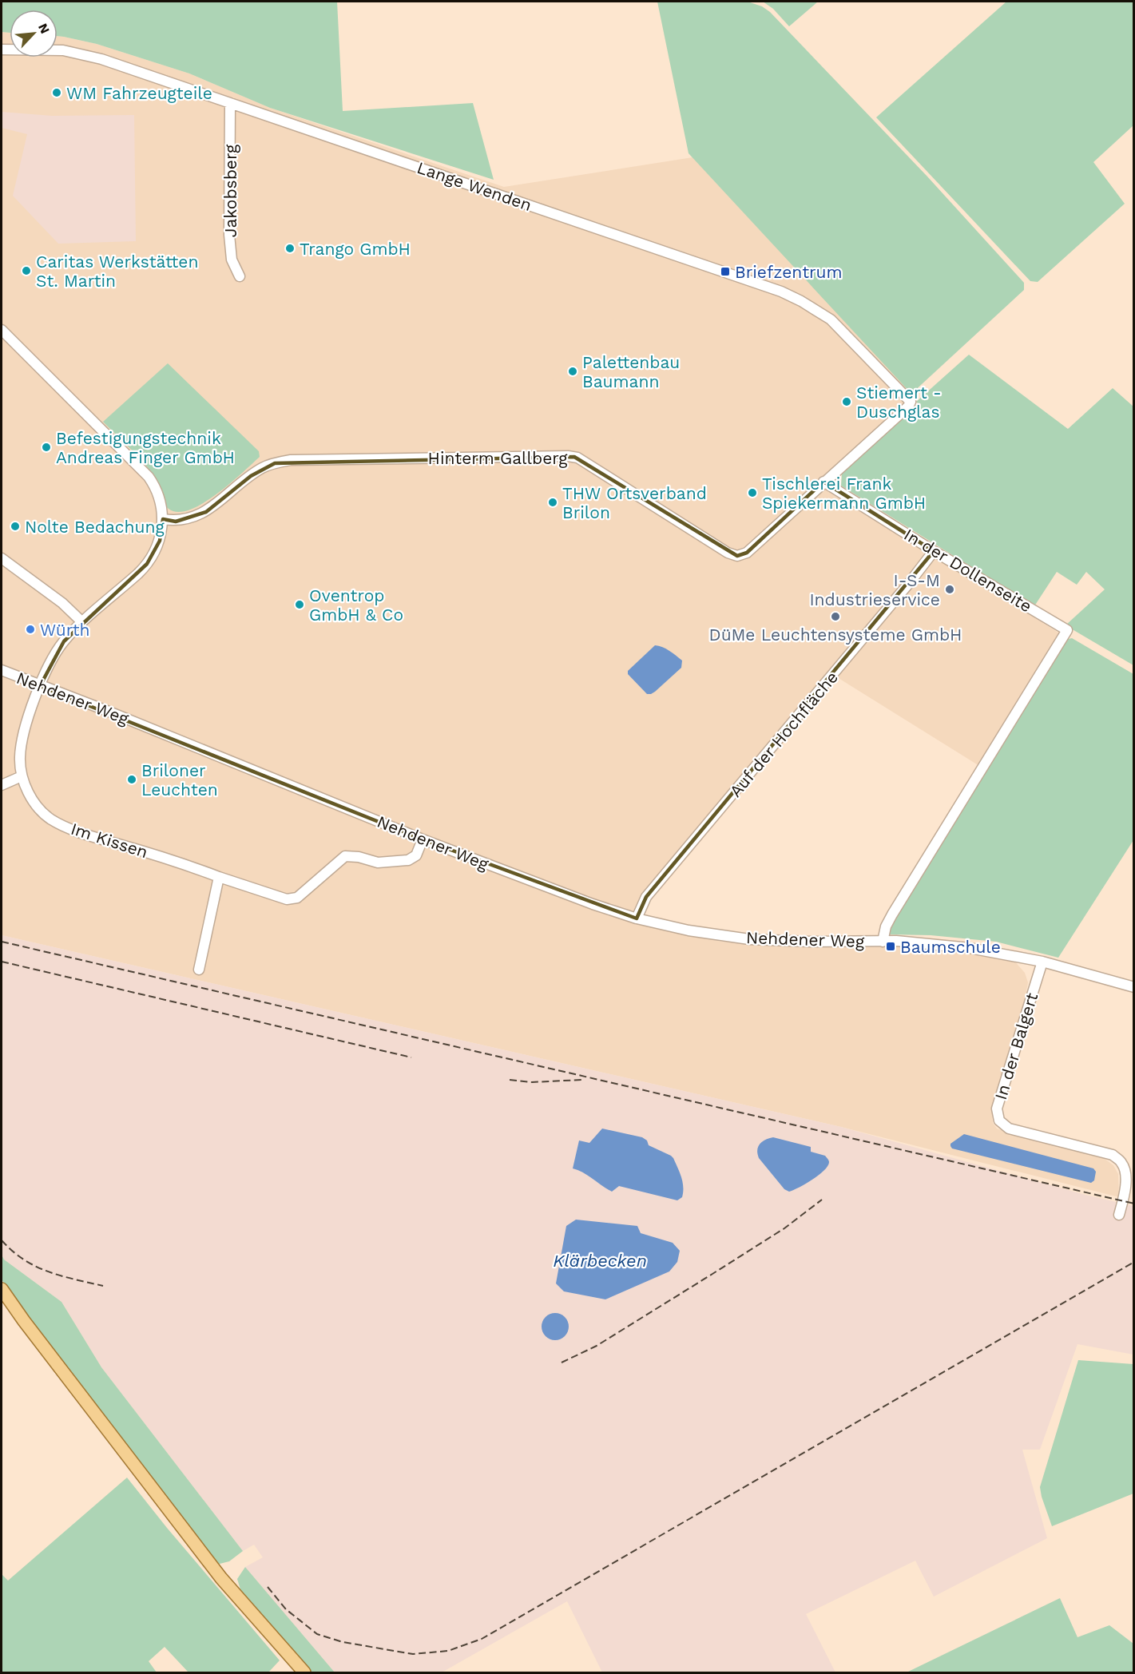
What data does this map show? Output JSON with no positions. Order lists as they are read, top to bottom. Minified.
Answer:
{"streets":{"street":["Lange Wenden","Jakobsberg","Hinterm Gallberg","In der Dollenseite","Nehdener Weg","Auf der Hochfläche","Im Kissen","In der Balgert"]},"crossings":[["Lange Wenden","Jakobsberg"],["Lange Wenden","Hinterm Gallberg"],["Lange Wenden","In der Dollenseite"],["Hinterm Gallberg","In der Dollenseite"],["In der Dollenseite","Nehdener Weg"],["In der Dollenseite","Auf der Hochfläche"],["Nehdener Weg","Auf der Hochfläche"],["Nehdener Weg","Im Kissen"],["Nehdener Weg","In der Balgert"]],"water":["Klärbecken"],"places":{"other":["WM Fahrzeugteile","Trango GmbH","Caritas Werkstätten St. Martin","Palettenbau Baumann","Stiemert - Duschglas","Befestigungstechnik Andreas Finger GmbH","Tischlerei Frank Spiekermann GmbH","THW Ortsverband Brilon","Nolte Bedachung","I-S-M Industrieservice","Oventrop GmbH & Co","DüMe Leuchtensysteme GmbH","Würth","Briloner Leuchten"],"transit":["Briefzentrum","Baumschule"]},"north":"top right"}
